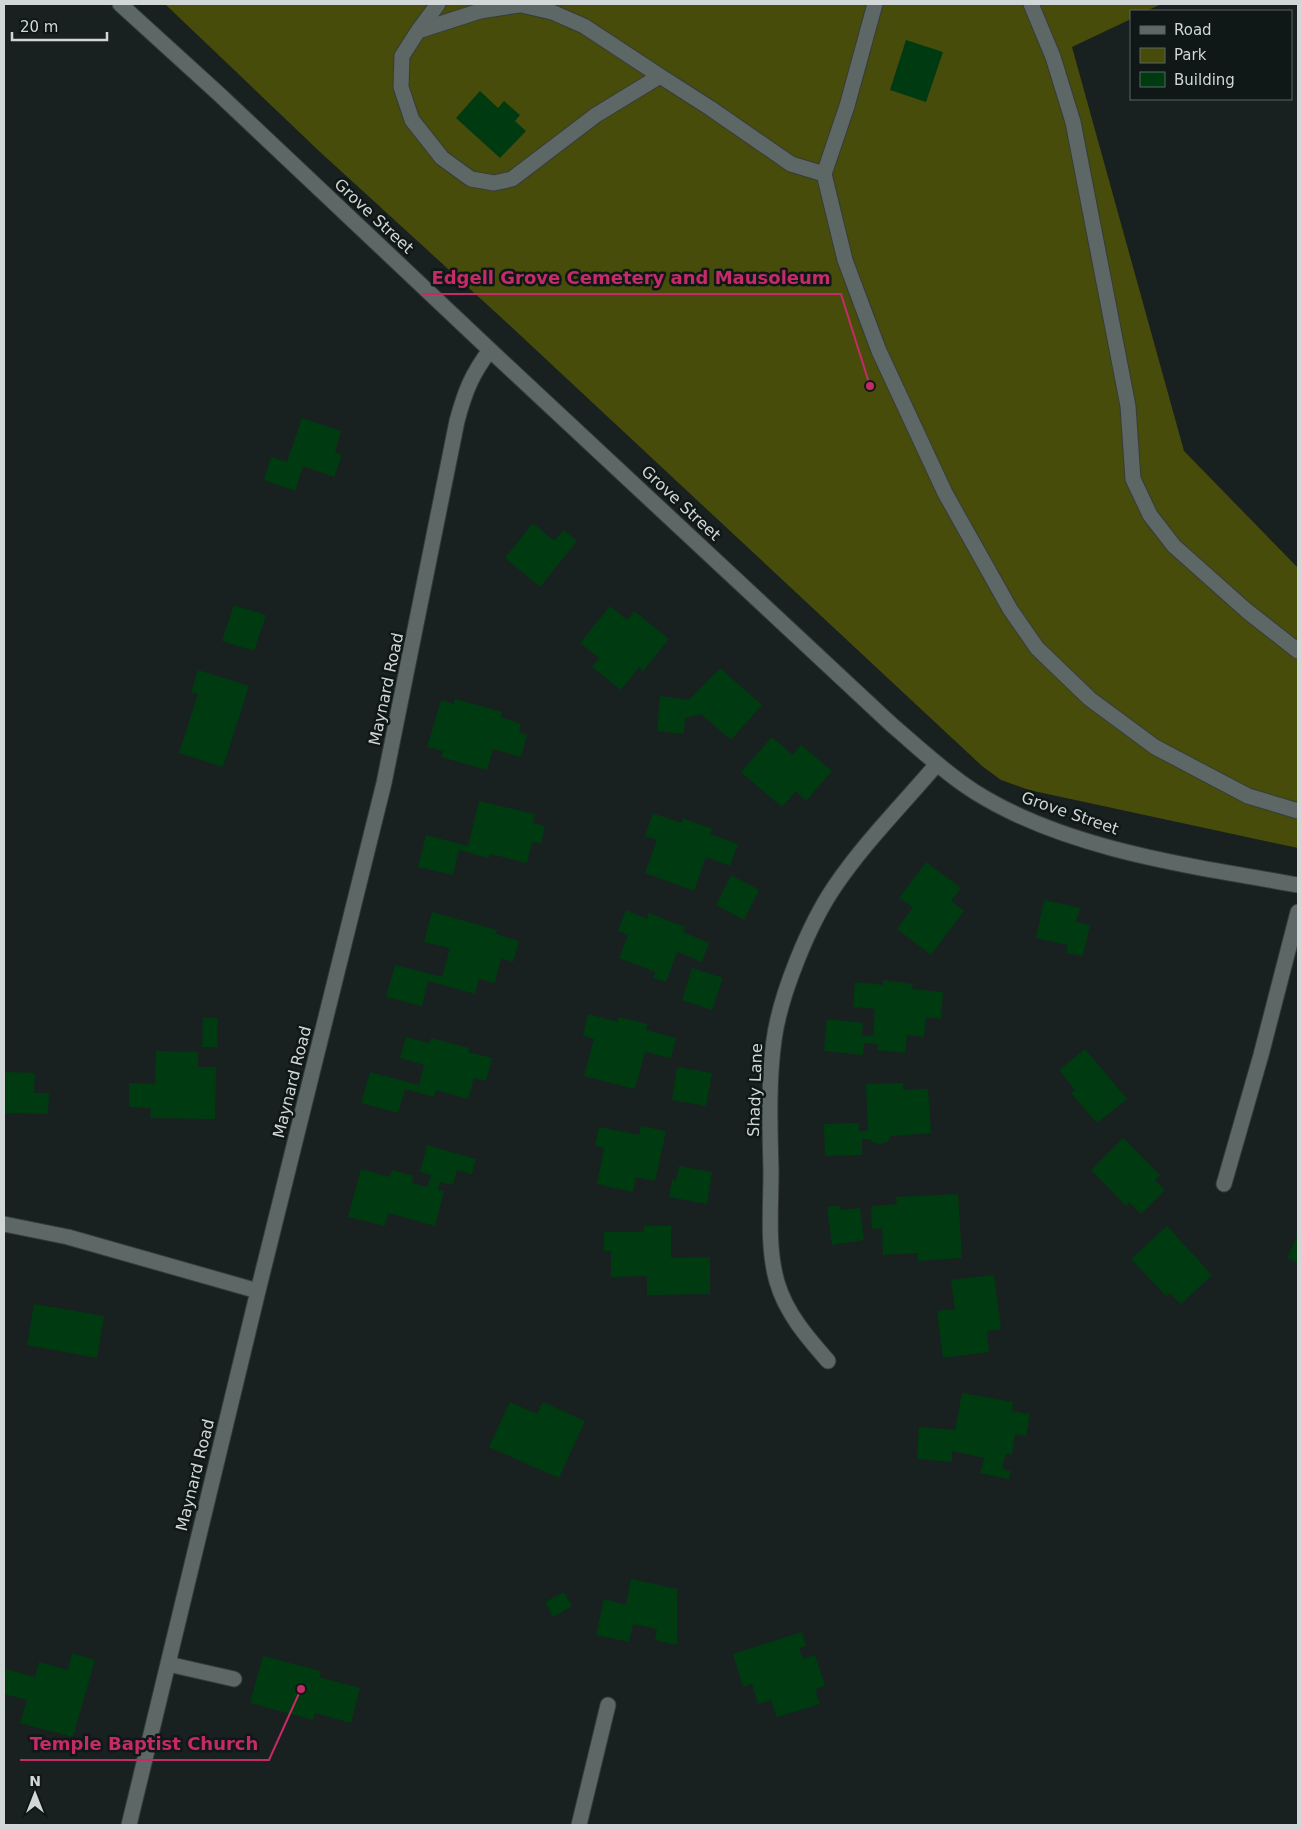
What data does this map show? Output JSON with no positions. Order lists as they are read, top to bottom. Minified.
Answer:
{"streets":{"street":["Grove Street","Maynard Road","Shady Lane"]},"crossings":[["Grove Street","Maynard Road"],["Grove Street","Shady Lane"]],"places":["Edgell Grove Cemetery and Mausoleum","Temple Baptist Church"],"legend":["Road","Park","Building"],"scale_bar":"20 m","north":"top"}
